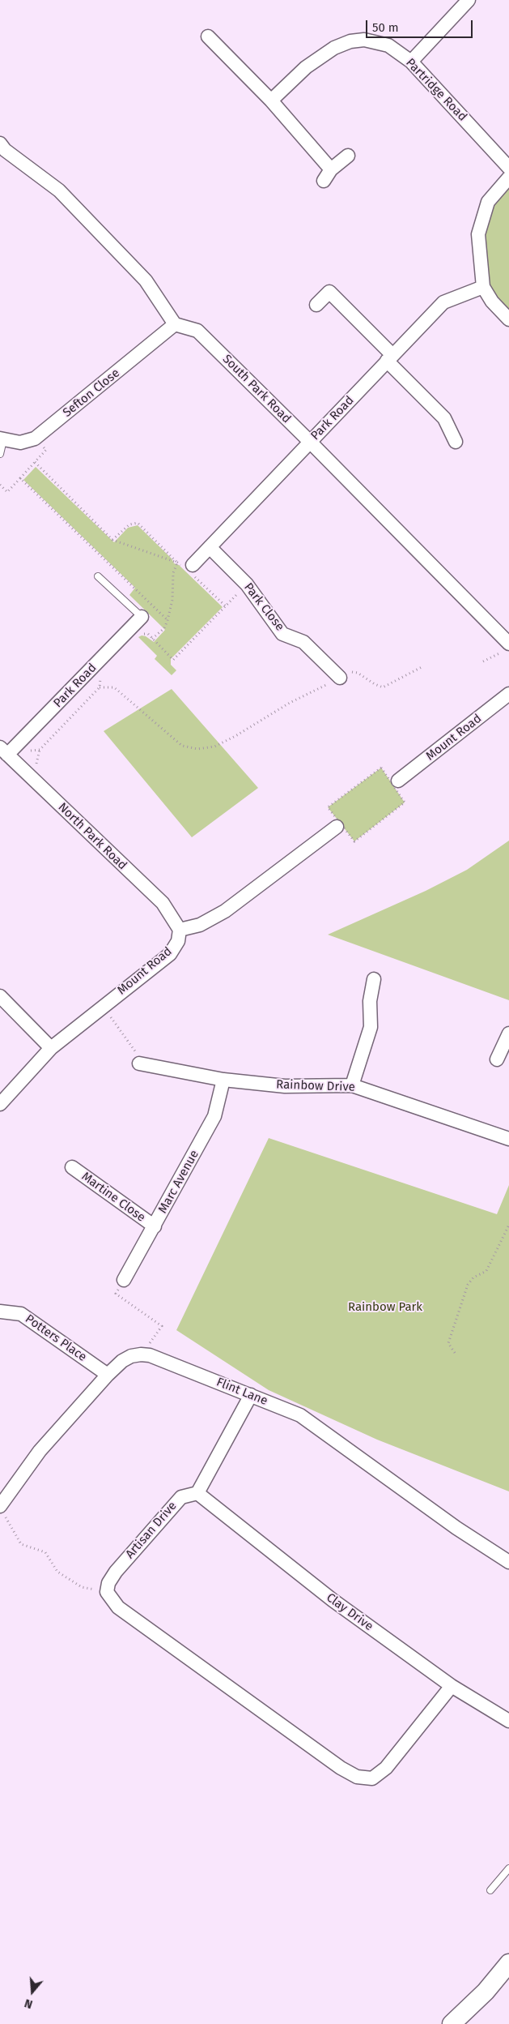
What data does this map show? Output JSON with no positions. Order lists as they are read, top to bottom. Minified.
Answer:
{"streets":{"street":["Partridge Road","South Park Road","Sefton Close","Park Road","Park Close","Mount Road","North Park Road","Rainbow Drive","Marc Avenue","Martine Close","Potters Place","Flint Lane","Artisan Drive","Clay Drive"]},"crossings":[["South Park Road","Sefton Close"],["South Park Road","Park Road"],["Park Road","Park Close"],["Park Road","North Park Road"],["Mount Road","North Park Road"],["Rainbow Drive","Marc Avenue"],["Marc Avenue","Martine Close"],["Artisan Drive","Clay Drive"]],"parks":["Rainbow Park"],"scale_bar":"50 m","north":"bottom"}
